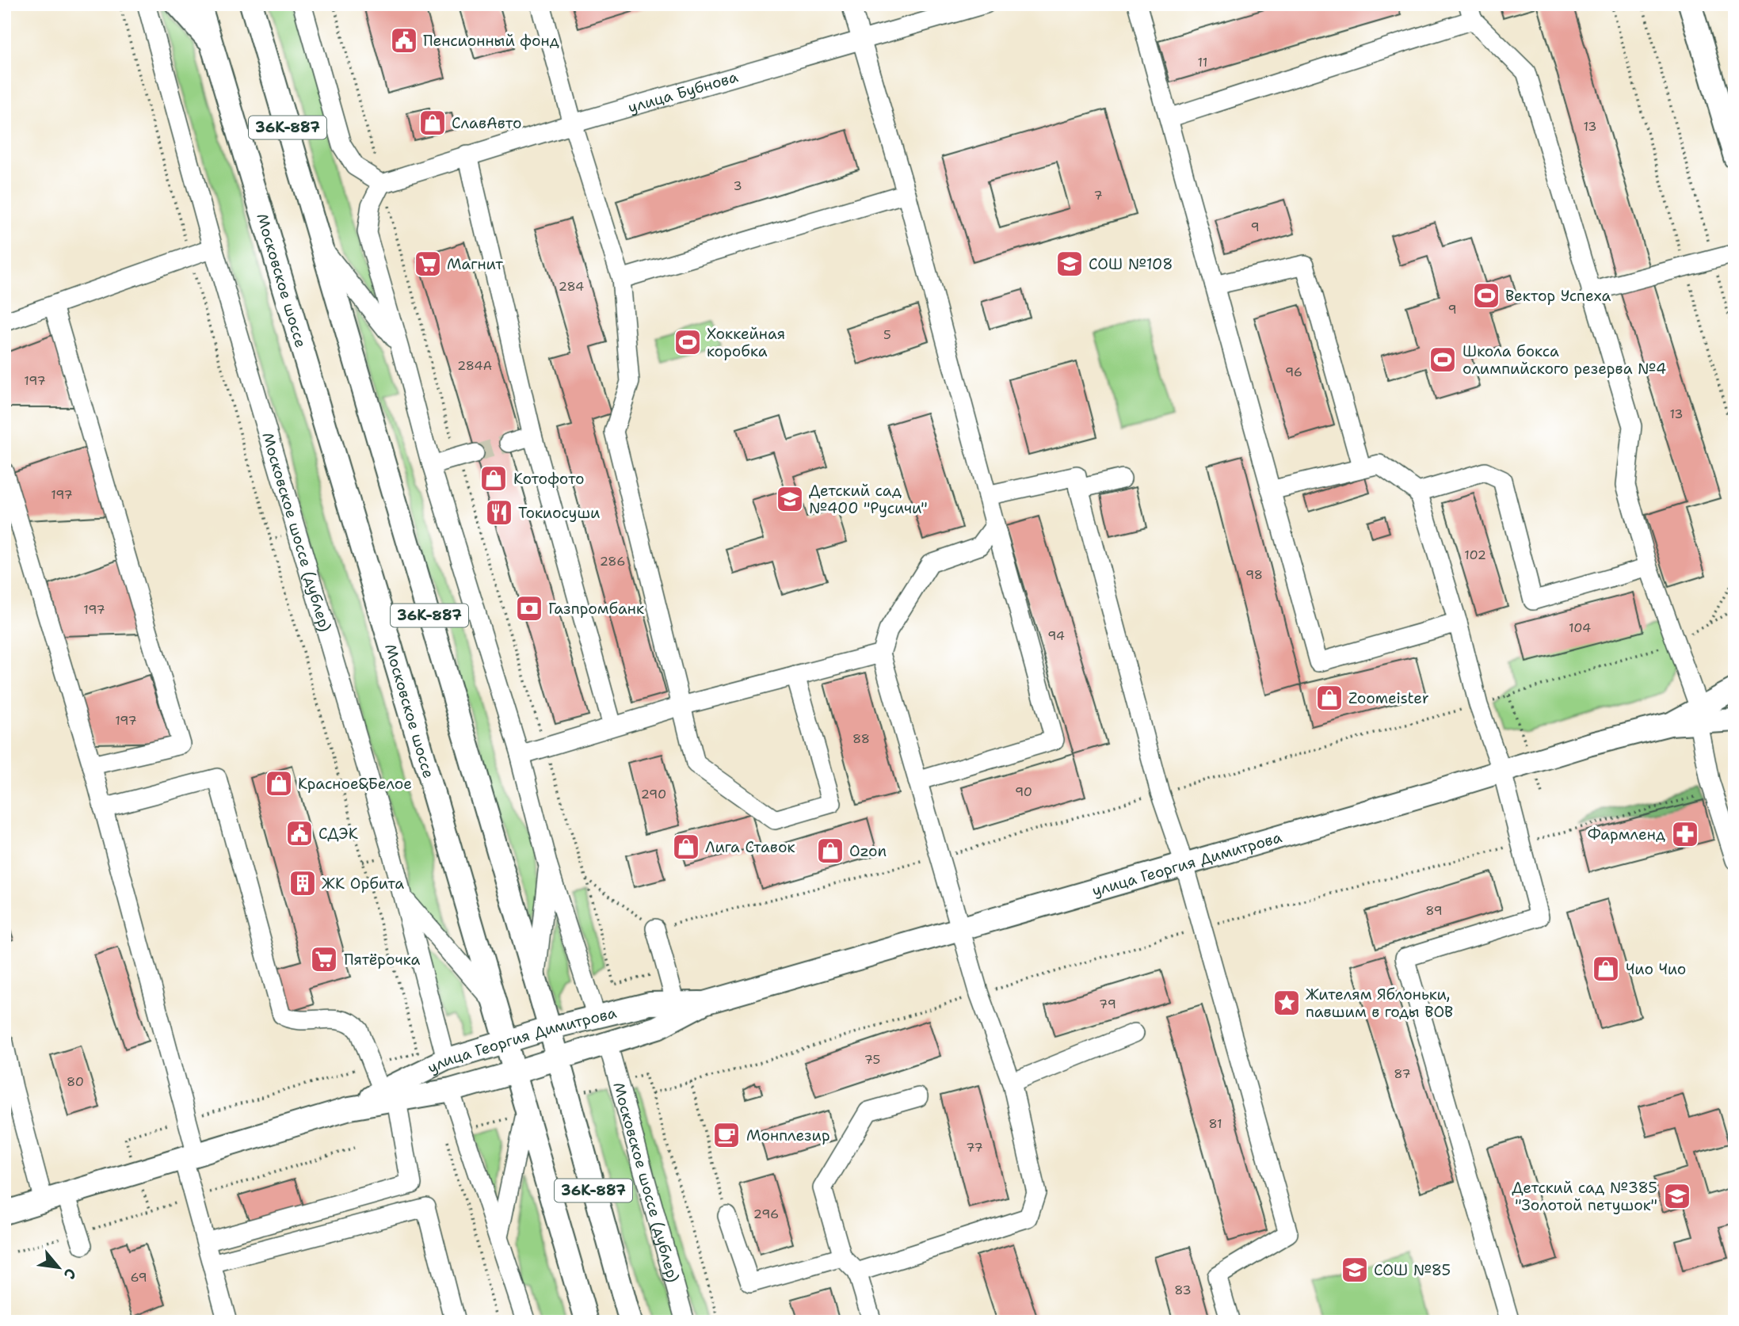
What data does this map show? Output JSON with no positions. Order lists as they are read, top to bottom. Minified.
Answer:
{"streets":{"main road":["36К-887","Московское шоссе","улица Георгия Димитрова"],"street":["улица Бубнова","Московское шоссе (дублер)"]},"crossings":[["36К-887","улица Георгия Димитрова"],["Московское шоссе","улица Георгия Димитрова"],["Московское шоссе (дублер)","улица Георгия Димитрова"]],"places":{"public building":["Пенсионный фонд","СДЭК"],"shop":["СлавАвто","Котофото","Zoomeister","Красное&Белое","Лига Ставок","Ozon","Чио Чио"],"supermarket":["Магнит","Пятёрочка"],"school or university":["СОШ №108","Детский сад №400 \"Русичи\"","Детский сад №385 \"Золотой петушок\"","СОШ №85"],"sports":["Вектор Успеха","Хоккейная коробка","Школа бокса олимпийского резерва №4"],"restaurant":["Токиосуши"],"bank":["Газпромбанк"],"pharmacy":["Фармленд"],"building":["ЖК Орбита"],"place":["Жителям Яблоньки, павшим в годы ВОВ"],"cafe":["Монплезир"]},"house_numbers":["11","13","3","7","9","284","9","5","284А","96","197","13","197","102","286","98","197","104","94","197","88","90","290","89","79","75","87","80","81","77","296","69","83"],"north":"bottom right"}
